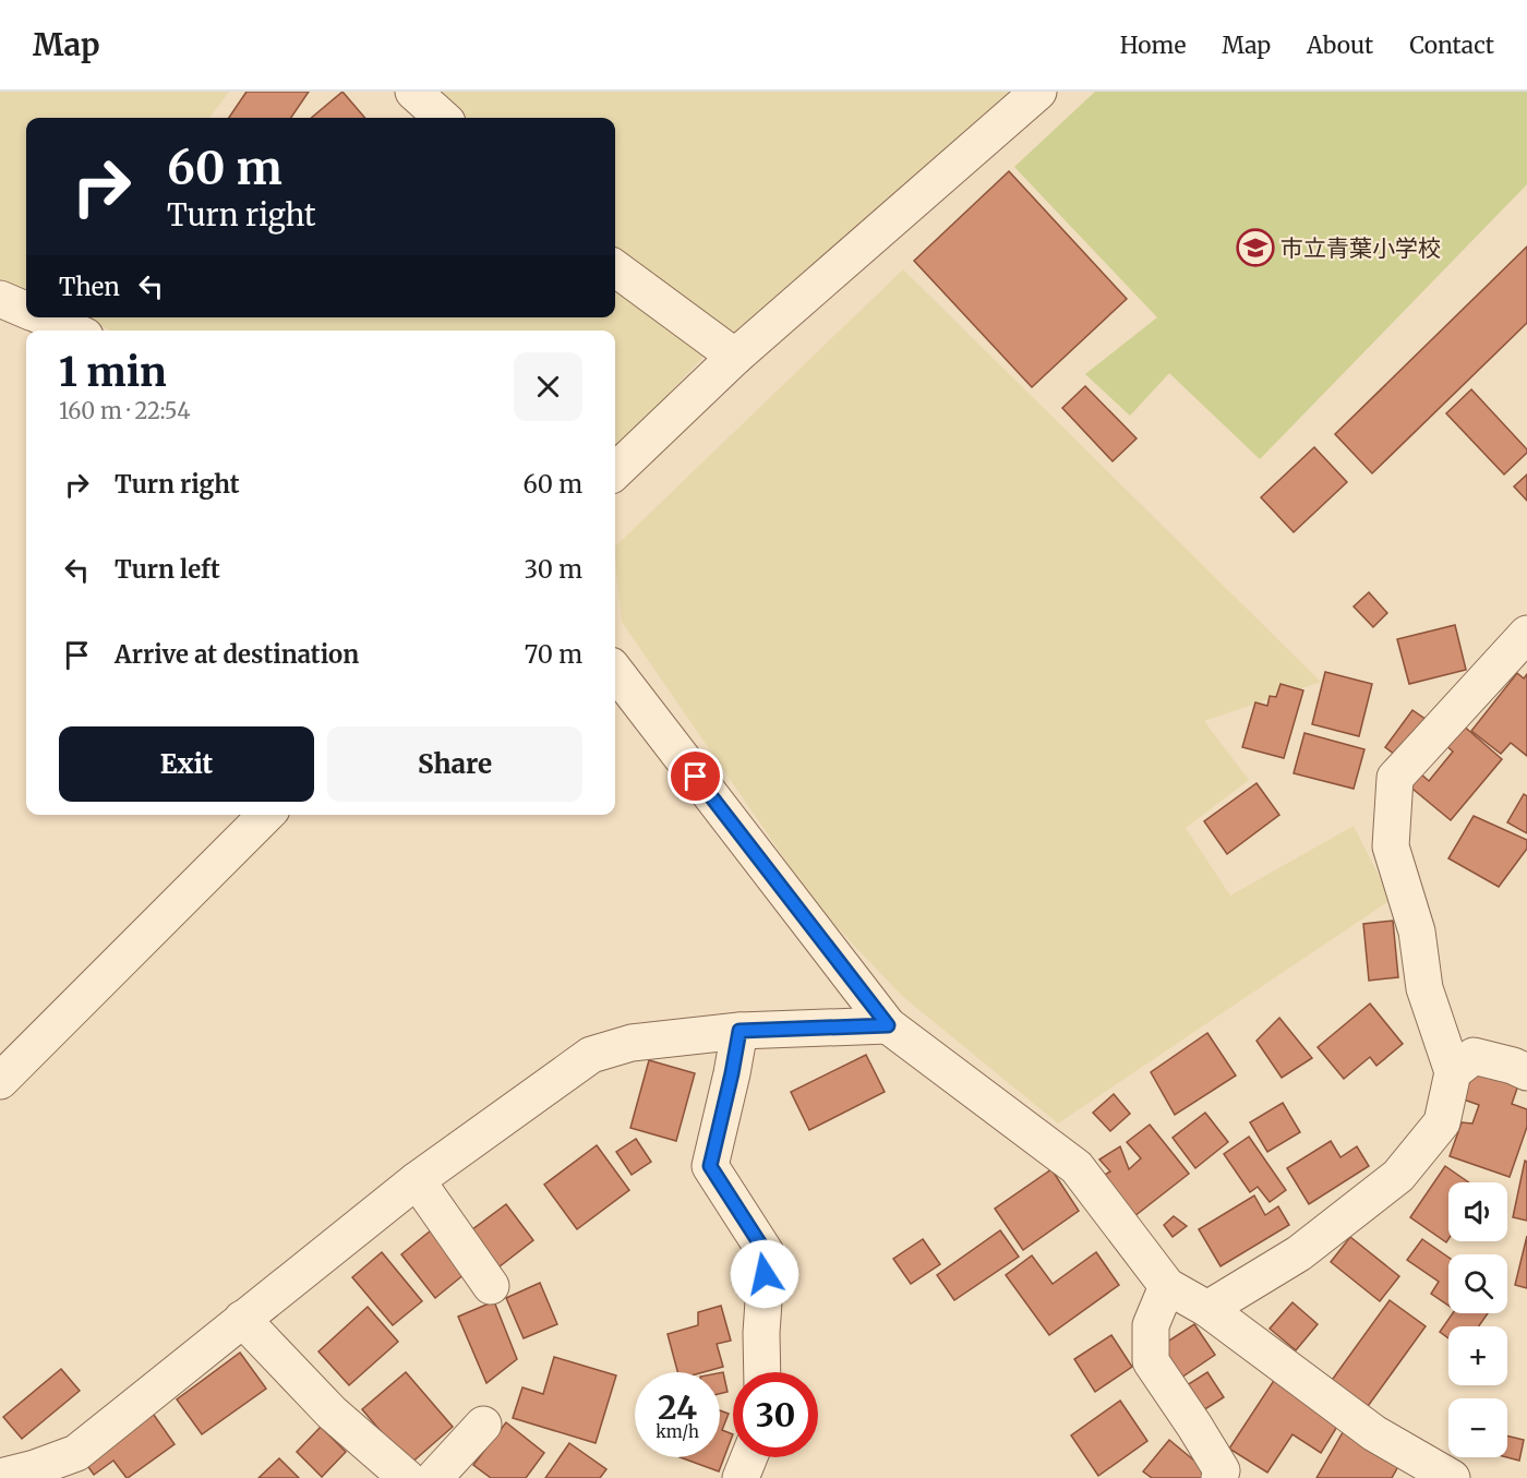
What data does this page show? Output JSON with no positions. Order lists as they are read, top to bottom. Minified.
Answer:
{"places":{"school or university":["市立青葉小学校"]},"page":{"header":"Map","nav":["Home","Map","About","Contact"],"turn":["60 m","Turn right"],"then":"Then","heading":["1 min","160 m · 22:54"],"list":[{"name":"Turn right","value":"60 m"},{"name":"Turn left","value":"30 m"},{"name":"Arrive at destination","value":"70 m"}],"buttons":["Exit","Share"],"map_buttons":["+","−"],"speed":"24 km/h","limit":"30"}}
